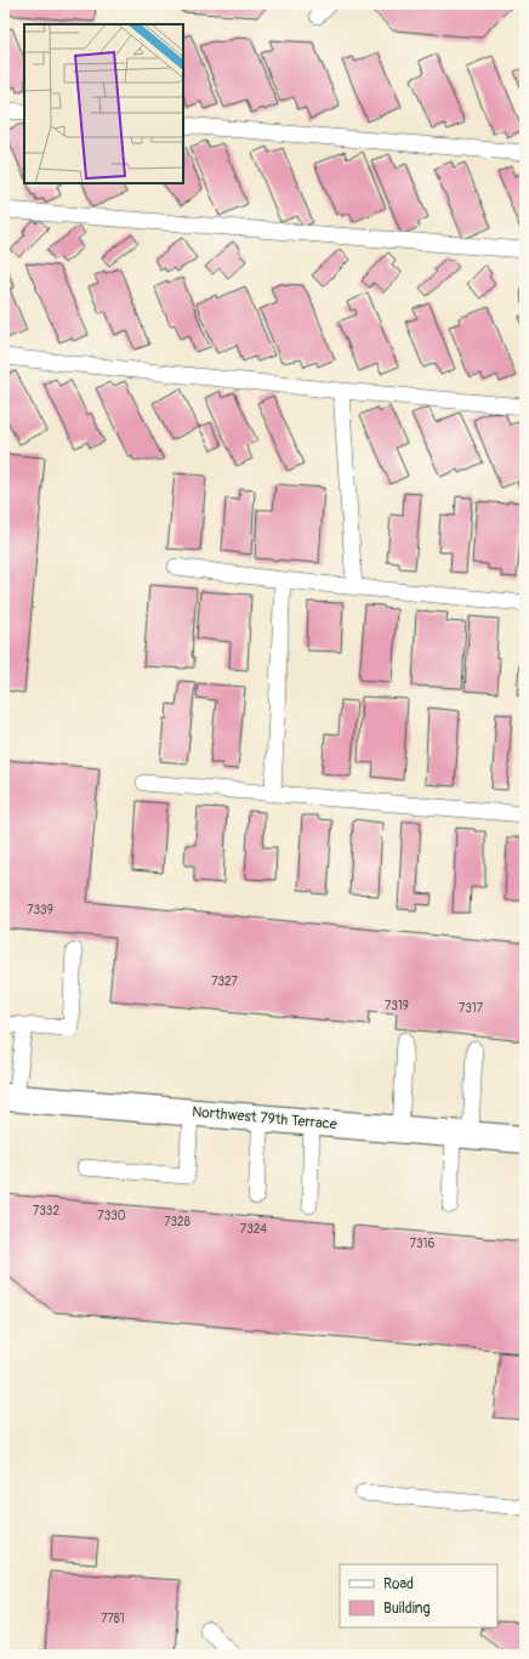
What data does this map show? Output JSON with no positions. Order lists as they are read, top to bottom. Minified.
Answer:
{"streets":{"street":["Northwest 79th Terrace"]},"house_numbers":["7339","7327","7319","7317","7332","7330","7328","7324","7316","7781"],"legend":["Road","Building"]}
